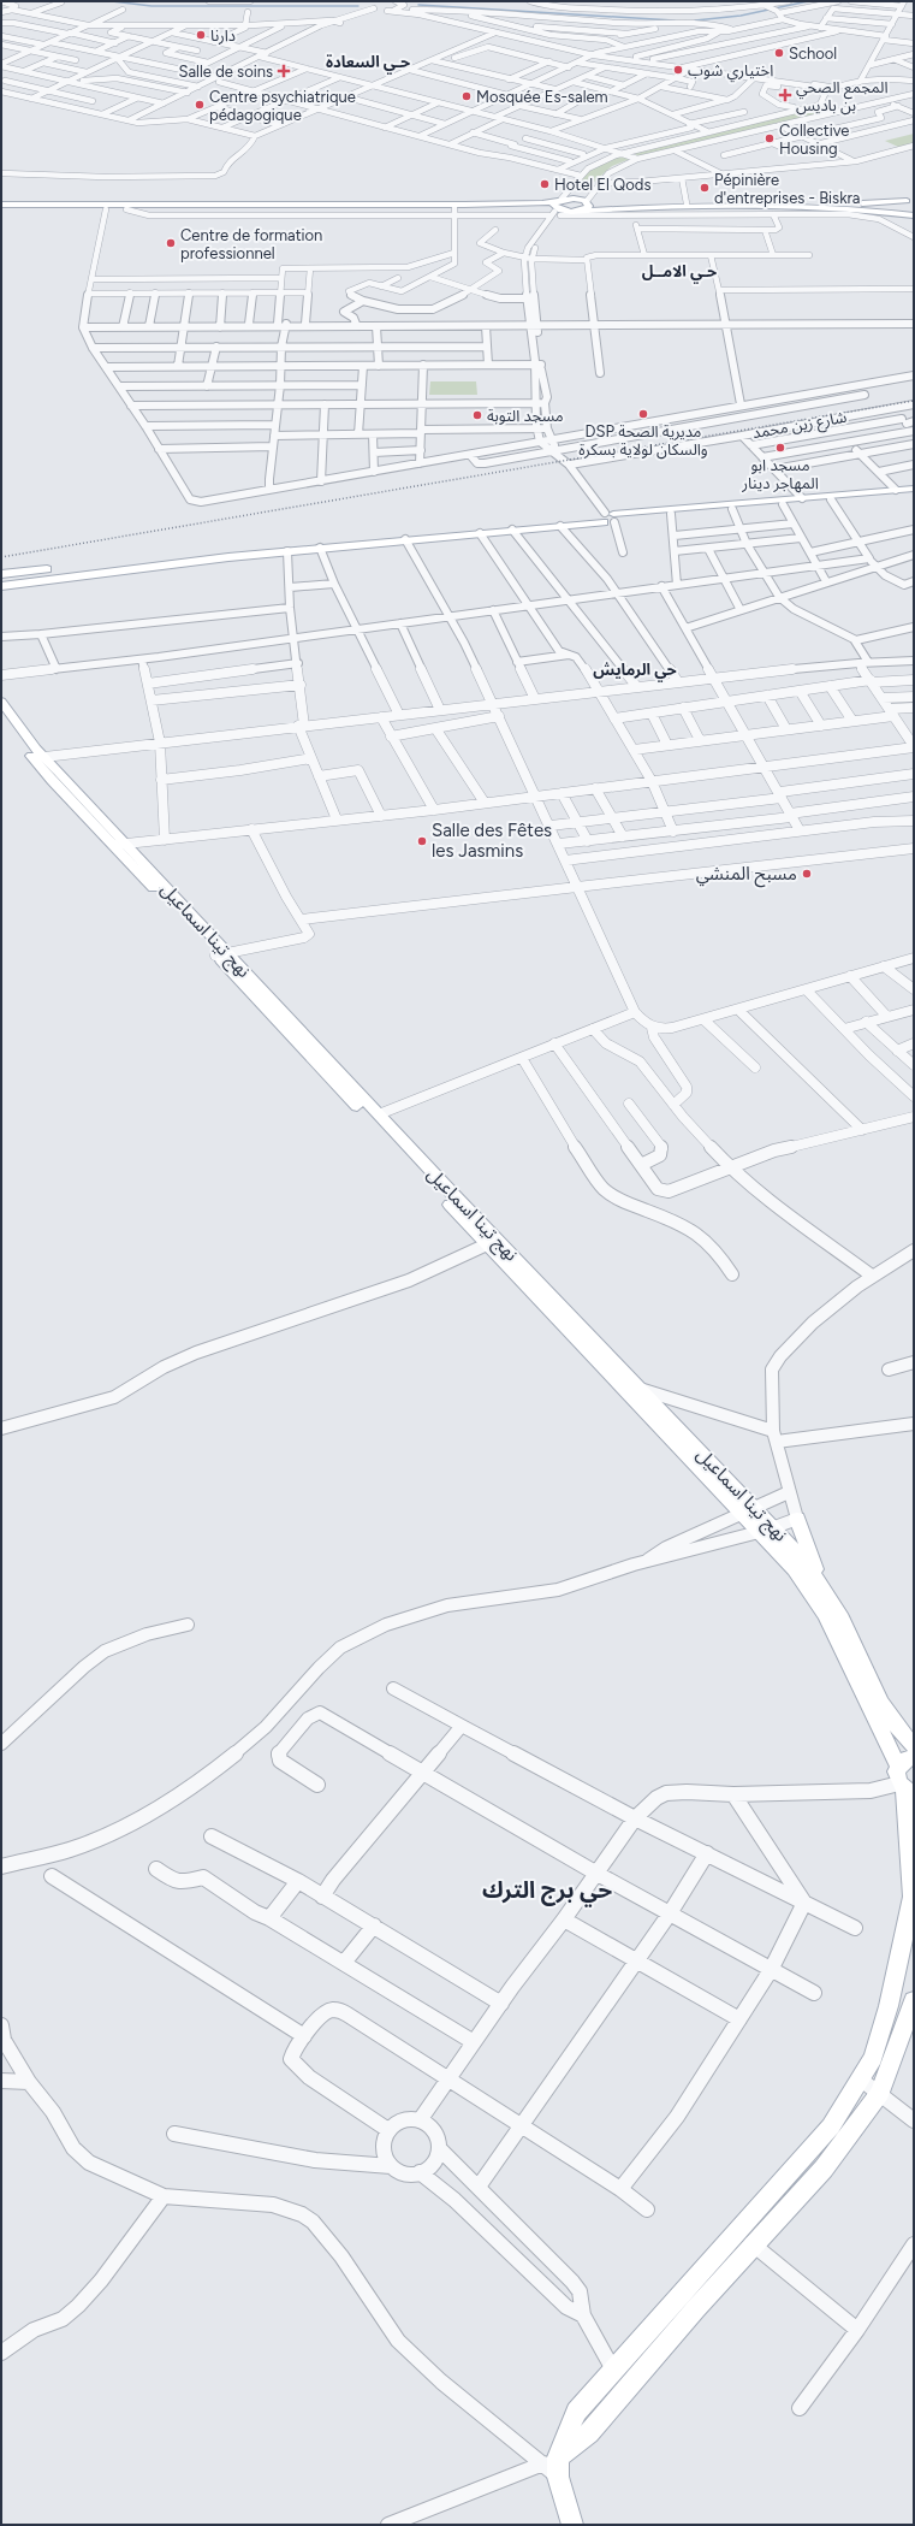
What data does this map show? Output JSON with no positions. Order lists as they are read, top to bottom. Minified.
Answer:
{"streets":{"main road":["نهج تينا اسماعيل"],"street":["شارع زين محمد"]},"districts":["حـي السعادة","حـي الامــل","حي الرمايش","حي برج الترك"],"places":{"other":["دارنا","School","اختياري شوب","Mosquée Es-salem","Centre psychiatrique pédagogique","Collective Housing","Hotel El Qods","Pépinière d'entreprises - Biskra","Centre de formation professionnel","DSP مديرية الصحة والسكان لولاية بسكرة","مسجد التوبة","مسجد ابو المهاجر دينار","Salle des Fêtes les Jasmins","مسبح المنشي"],"health":["Salle de soins","المجمع الصحي بن باديس"]}}
